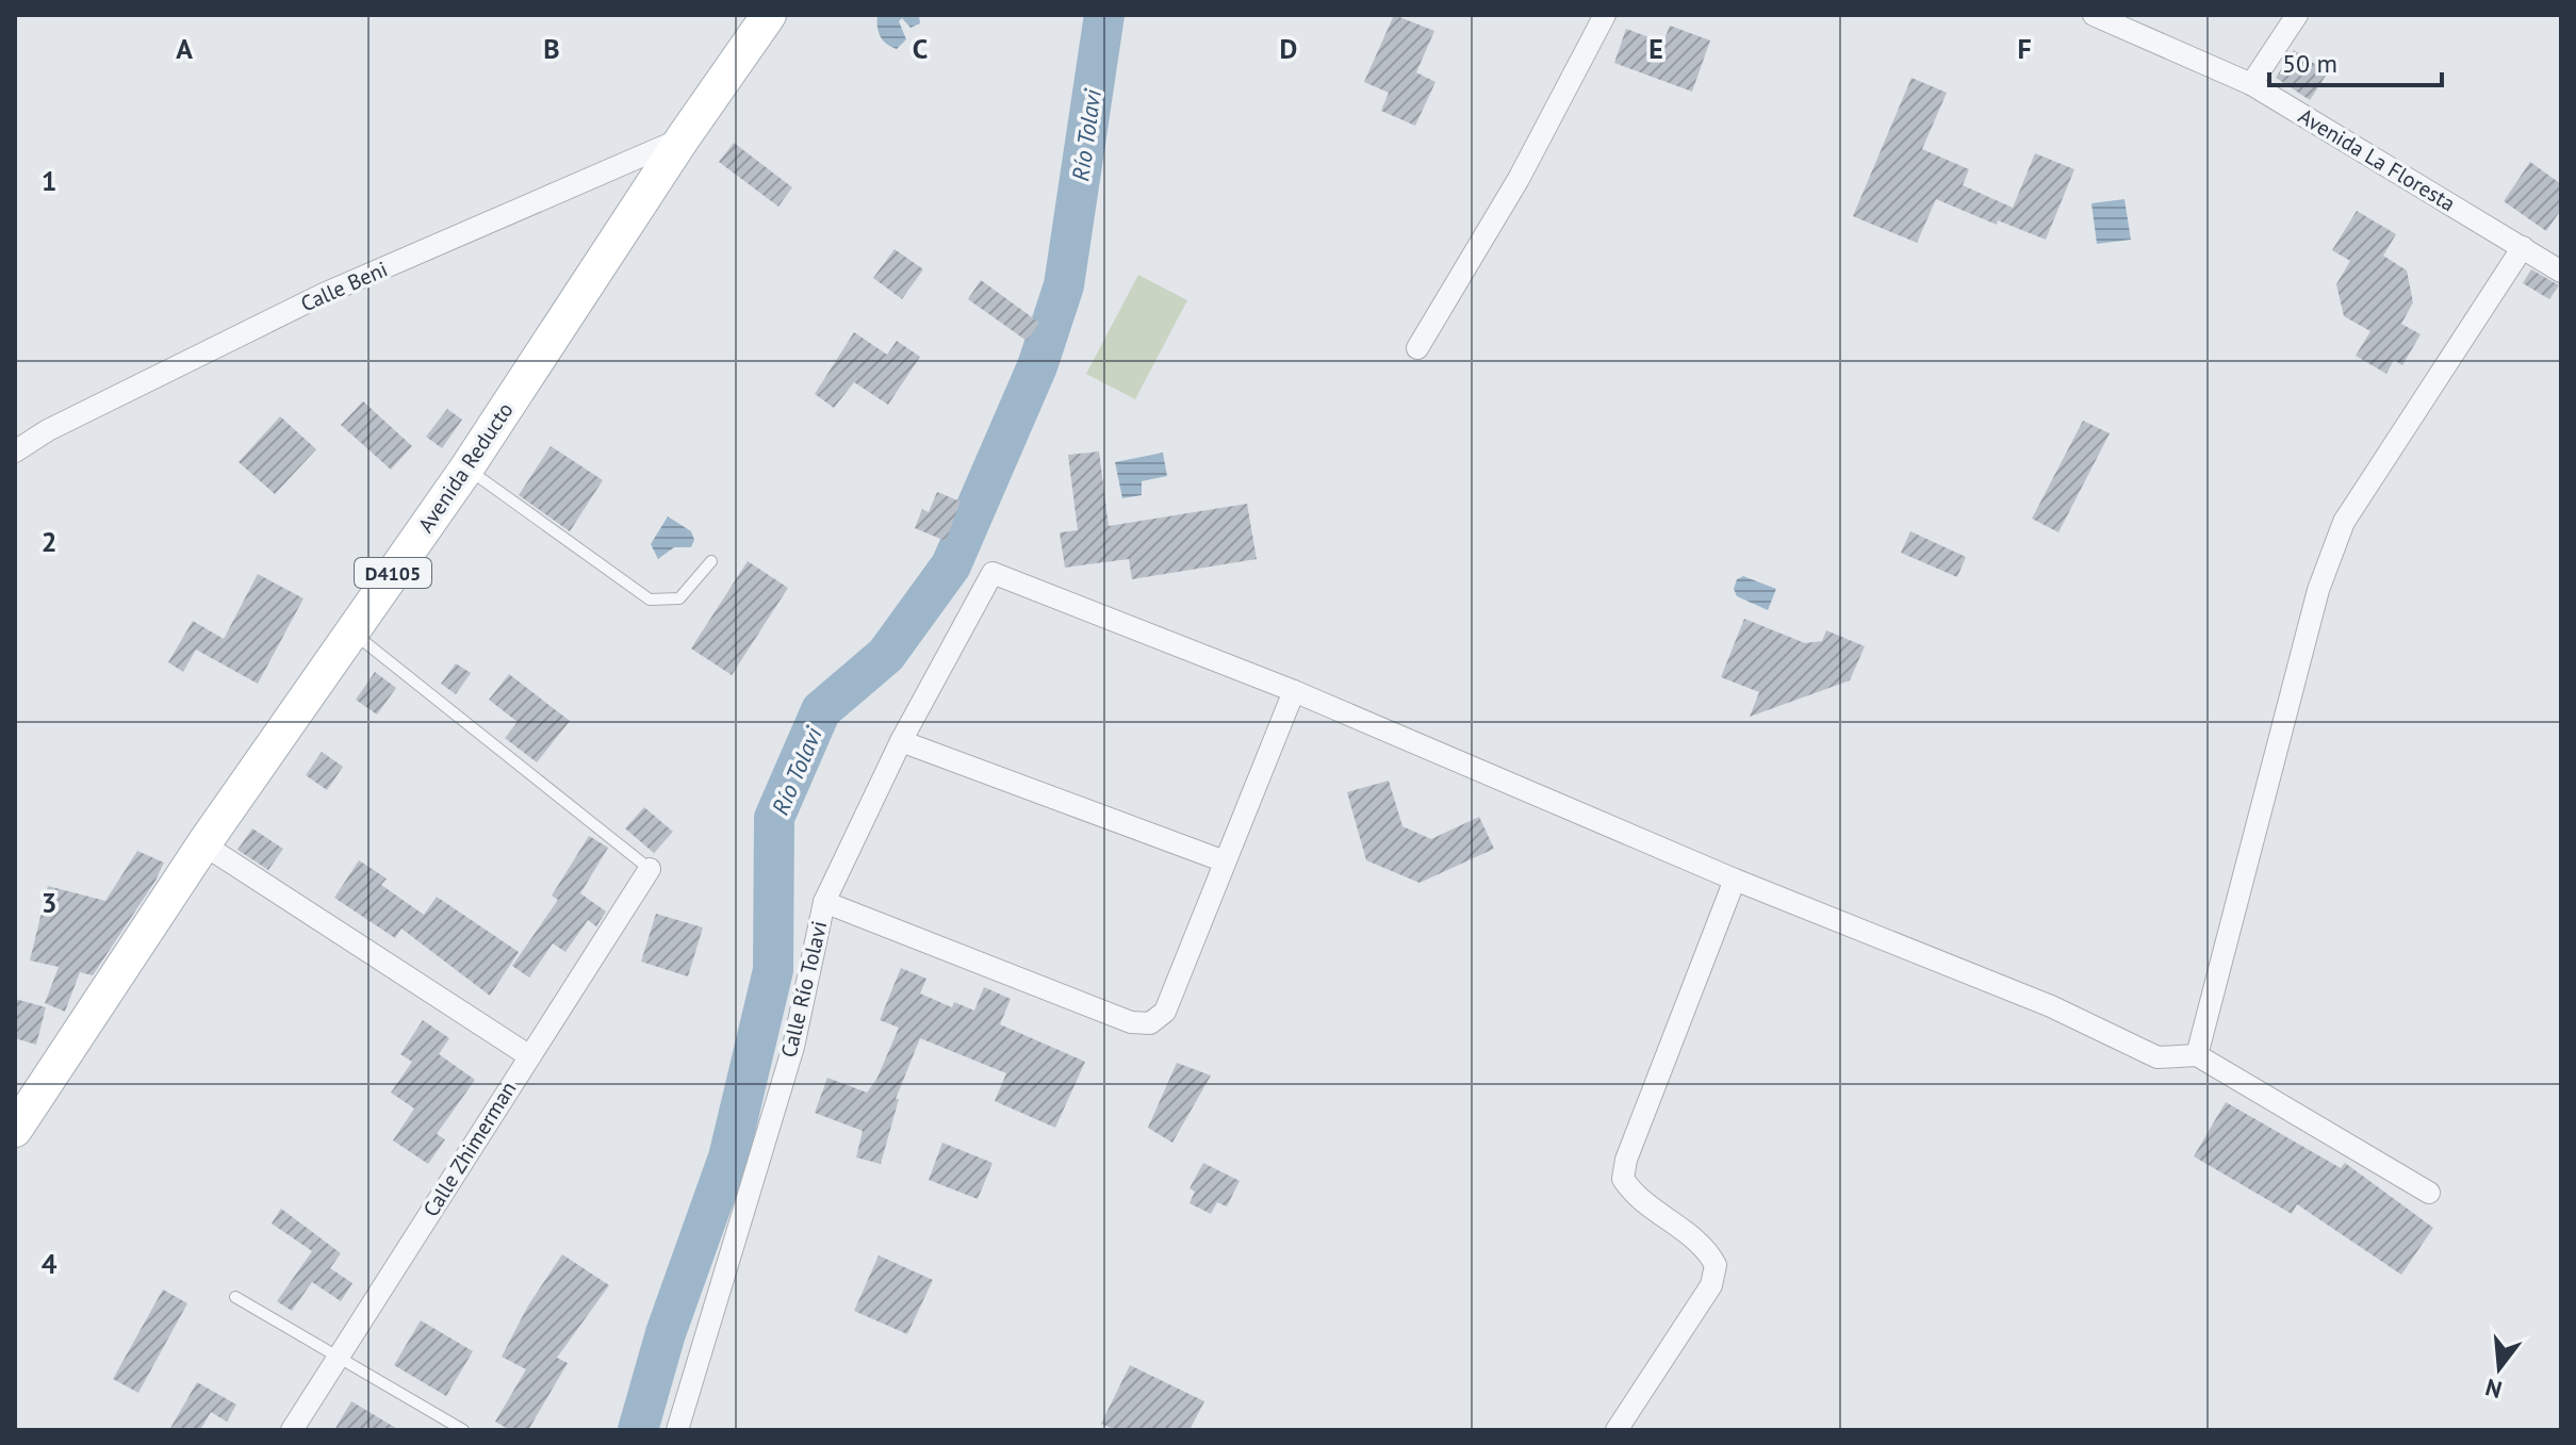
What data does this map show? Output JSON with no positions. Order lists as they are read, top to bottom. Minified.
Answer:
{"streets":{"main road":["Avenida Reducto","D4105"],"street":["Avenida La Floresta","Calle Beni","Calle Río Tolavi","Calle Zhimerman"]},"crossings":[["Calle Beni","Avenida Reducto"]],"water":["Río Tolavi"],"scale_bar":"50 m","north":"bottom","grid":{"columns":["A","B","C","D","E","F"],"rows":["1","2","3","4"]}}
